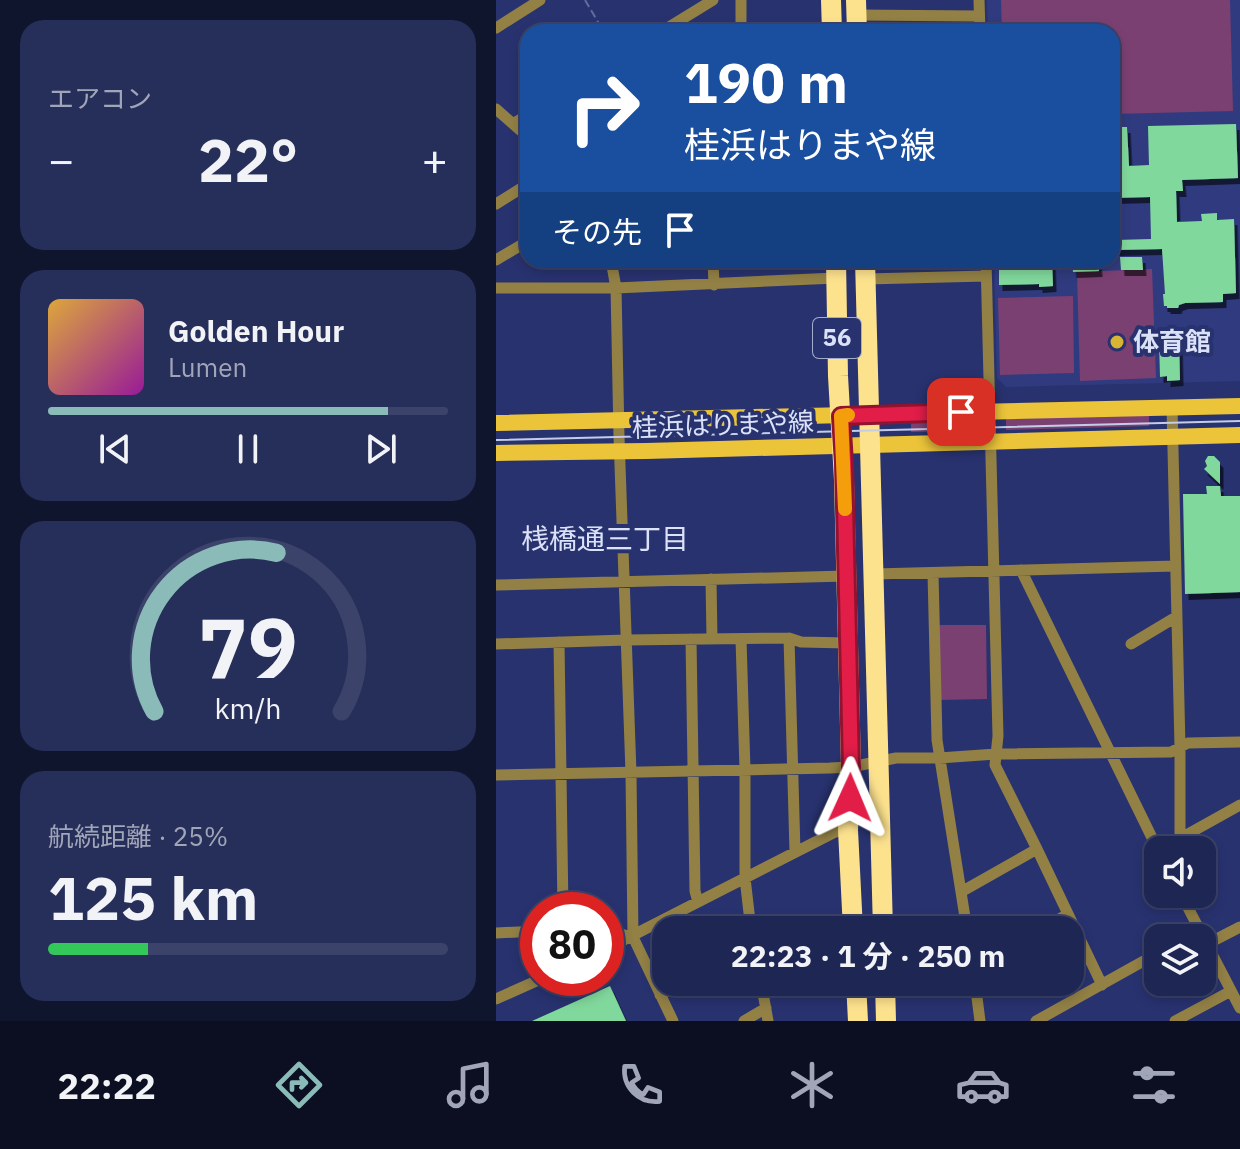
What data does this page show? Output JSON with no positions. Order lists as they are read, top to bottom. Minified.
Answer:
{"streets":{"highway":["56"],"main road":["桂浜はりまや線"]},"crossings":[["56","桂浜はりまや線"]],"districts":["桟橋通三丁目"],"places":["体育館"],"page":{"tile":["エアコン",["航続距離 · 25%","125 km"]],"turn":["190 m","桂浜はりまや線"],"heat":["−","22°","+"],"then":"その先","song":["Golden Hour","Lumen"],"limit":"80","trip":"22:23 · 1 分 · 250 m","tabs":"22:22","gauge":["79","km/h"]}}
